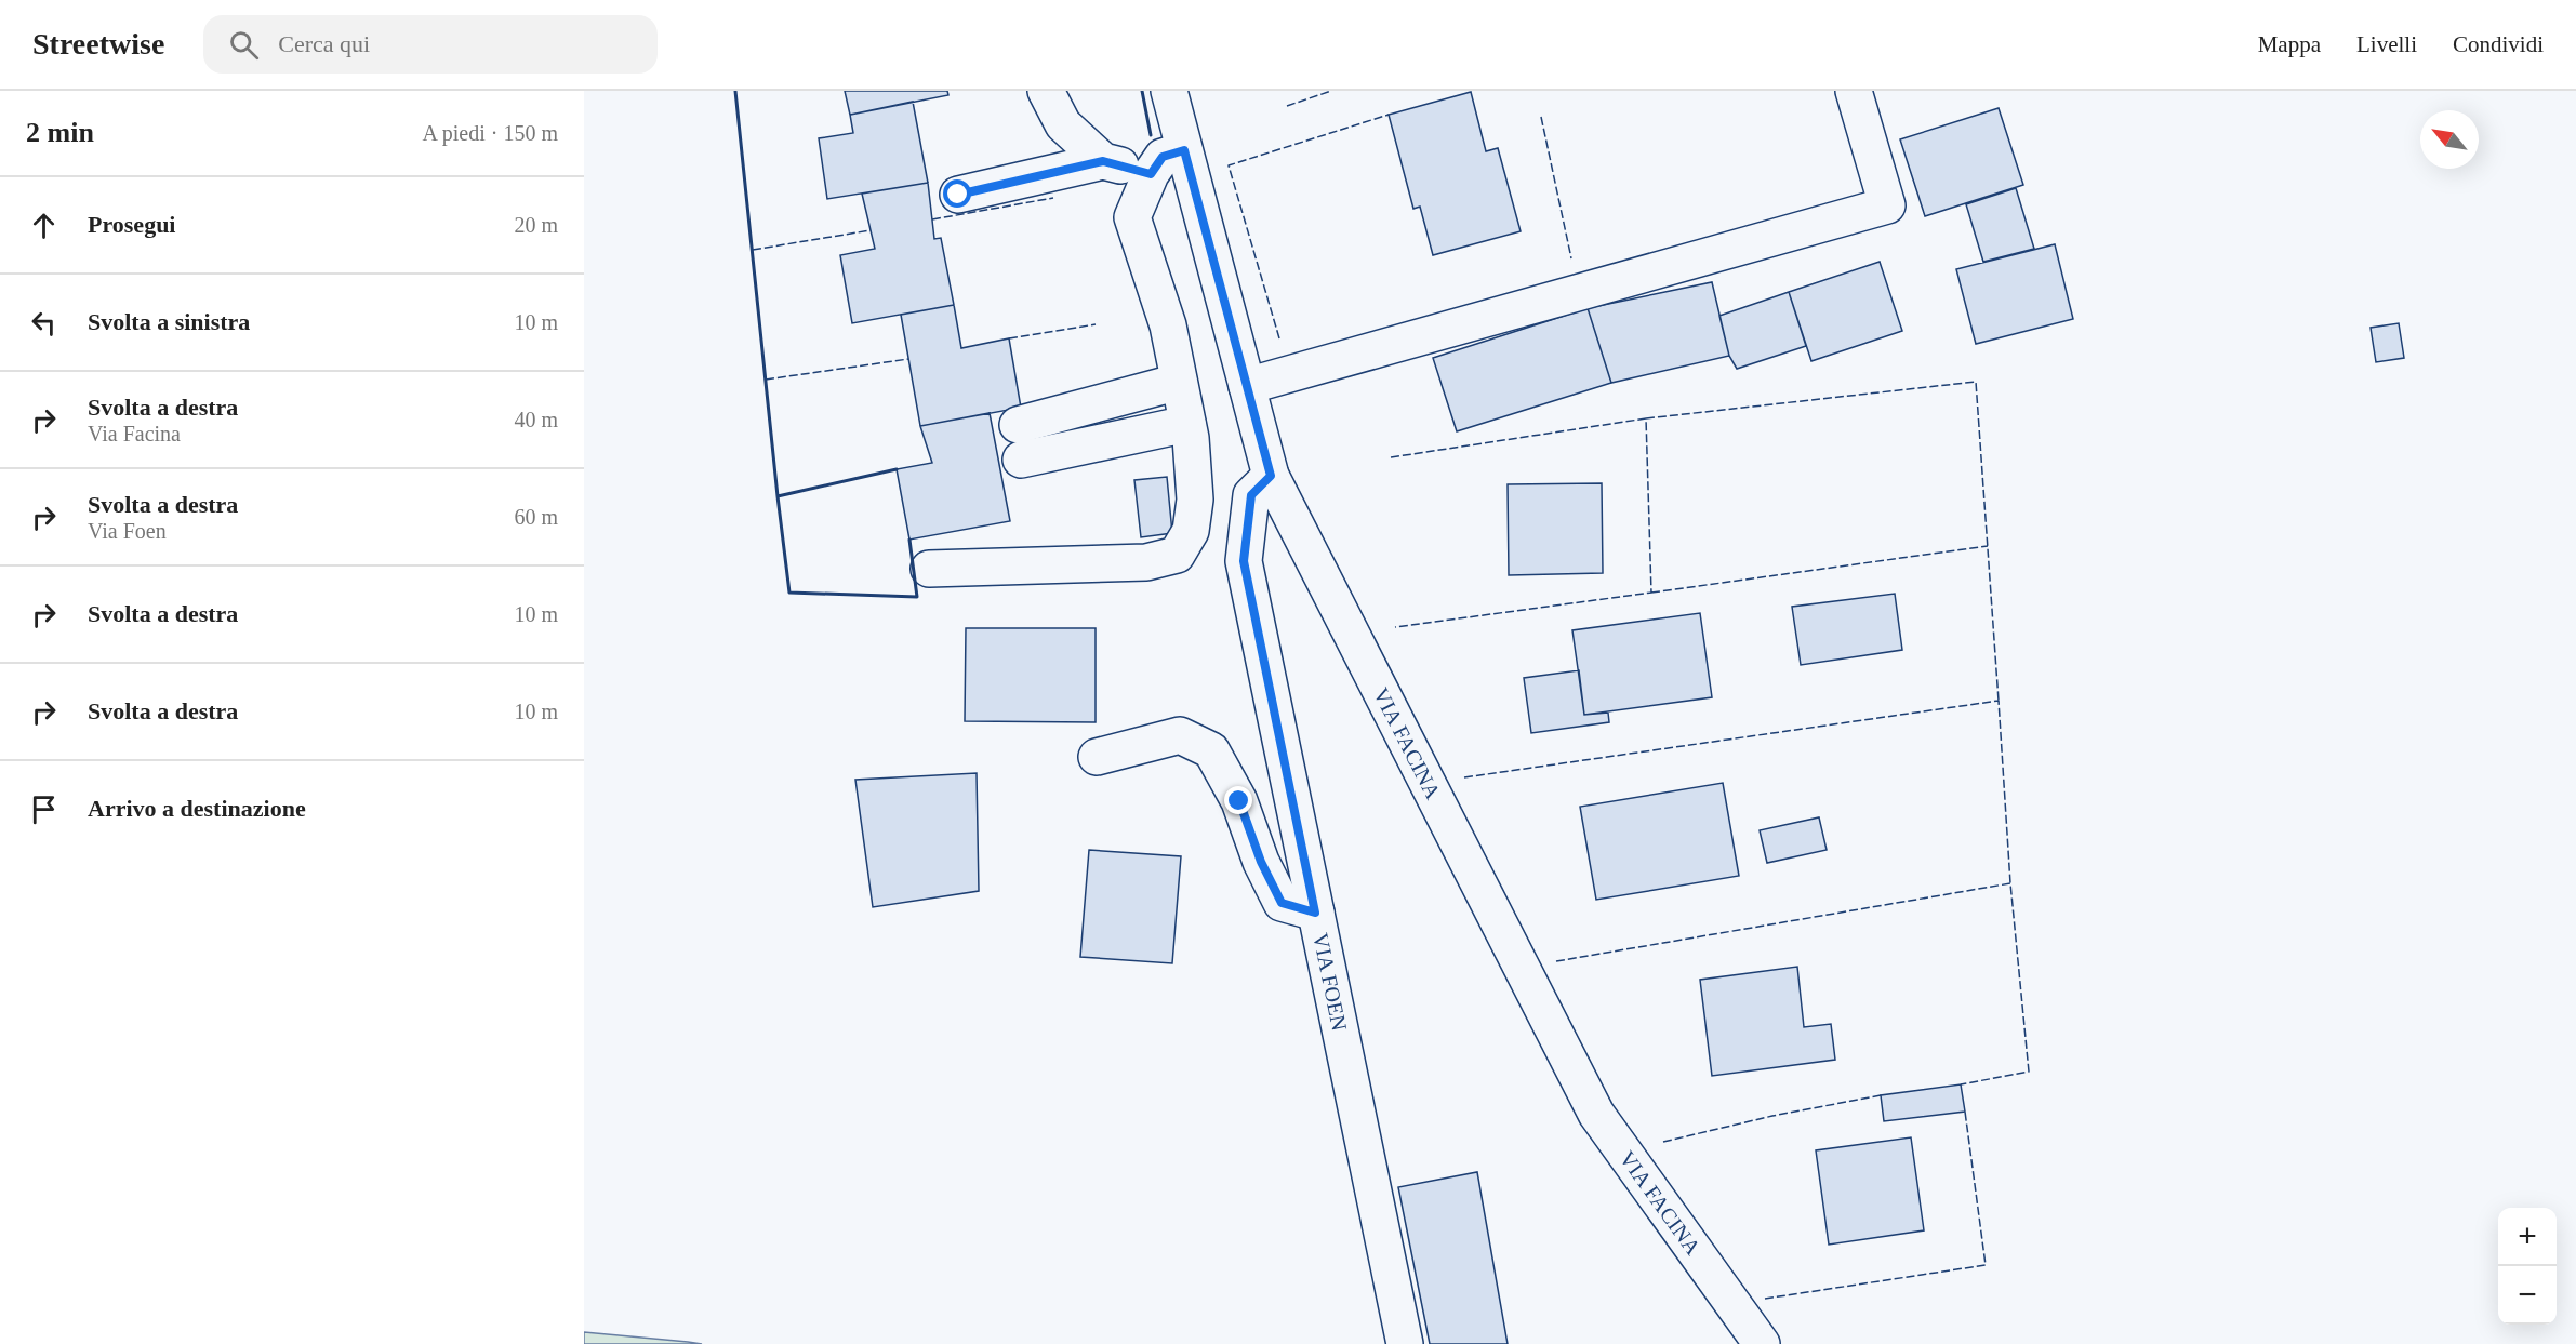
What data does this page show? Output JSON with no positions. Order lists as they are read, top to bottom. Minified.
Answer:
{"streets":{"main road":["VIA FACINA","VIA FOEN"]},"crossings":[["VIA FACINA","VIA FOEN"]],"north":"top left","page":{"header":"Streetwise","search":"Cerca qui","nav":["Mappa","Livelli","Condividi"],"heading":["2 min","A piedi · 150 m"],"list":[["Prosegui","20 m"],["Svolta a sinistra","10 m"],["Svolta a destra","Via Facina","40 m"],["Svolta a destra","Via Foen","60 m"],["Svolta a destra","10 m"],["Svolta a destra","10 m"],"Arrivo a destinazione"],"map_buttons":["+","−"]}}
